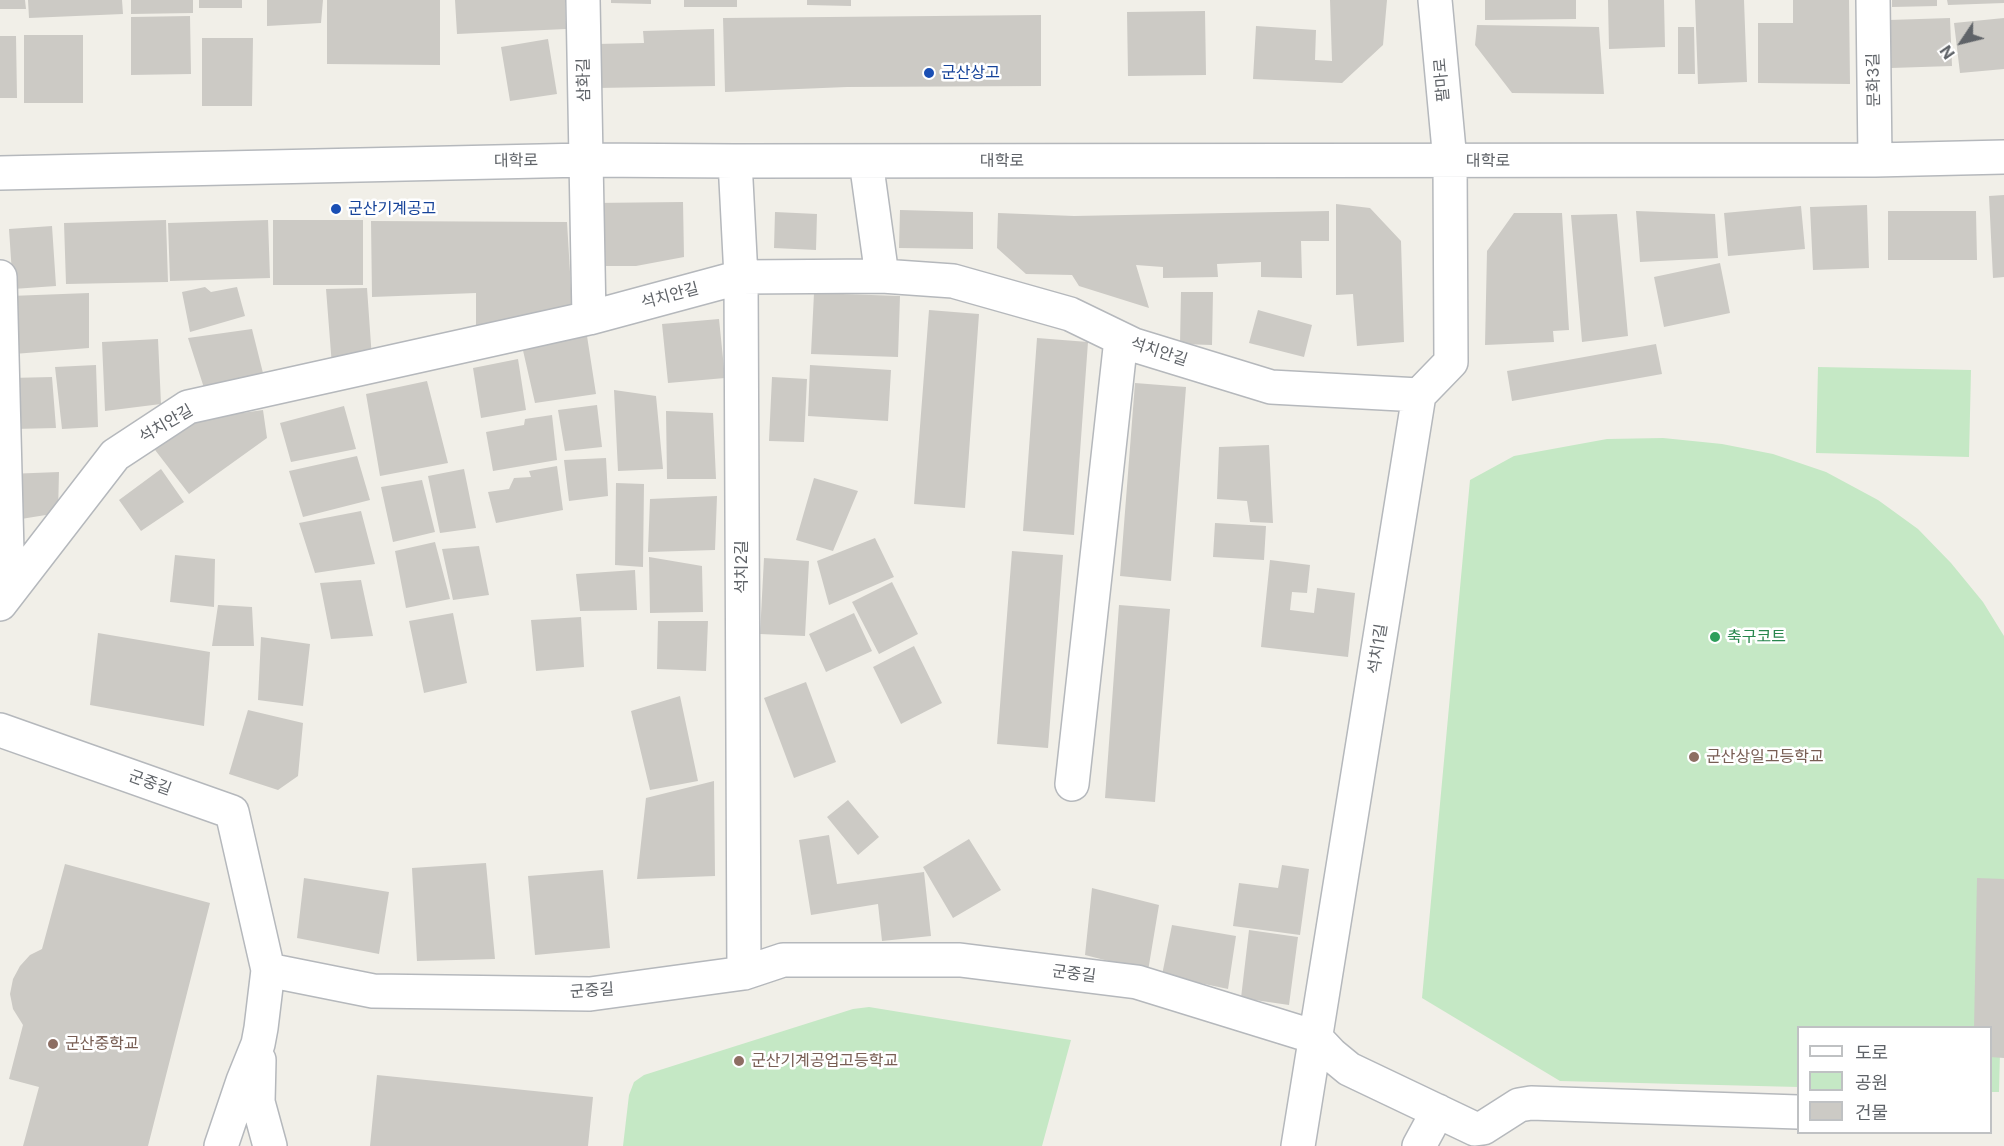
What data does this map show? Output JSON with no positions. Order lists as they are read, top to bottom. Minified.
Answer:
{"streets":{"street":["삼화길","팔마로","문화3길","대학로","석치안길","석치2길","석치1길","군중길"]},"crossings":[["삼화길","대학로"],["삼화길","석치안길"],["팔마로","대학로"],["문화3길","대학로"],["대학로","석치2길"],["석치안길","석치2길"],["석치안길","석치1길"],["석치2길","군중길"],["석치1길","군중길"]],"places":["군산상고","군산기계공고","축구코트","군산상일고등학교","군산중학교","군산기계공업고등학교"],"legend":["도로","공원","건물"],"north":"bottom left"}
